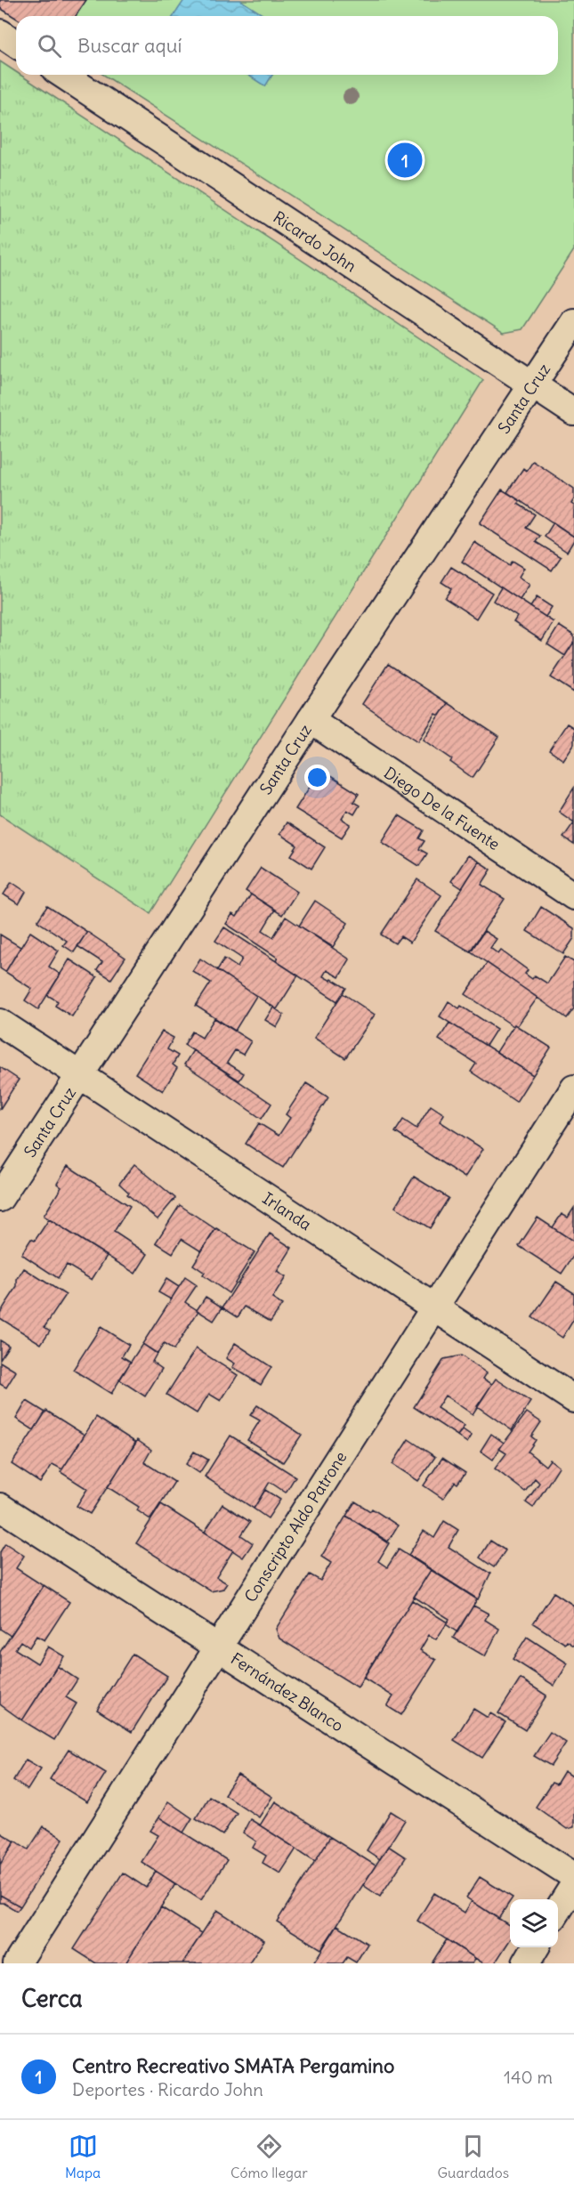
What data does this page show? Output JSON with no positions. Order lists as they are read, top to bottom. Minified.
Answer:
{"streets":{"street":["Ricardo John","Santa Cruz","Diego De la Fuente","Irlanda","Conscripto Aldo Patrone","Fernández Blanco"]},"crossings":[["Ricardo John","Santa Cruz"],["Santa Cruz","Diego De la Fuente"],["Santa Cruz","Irlanda"],["Irlanda","Conscripto Aldo Patrone"],["Conscripto Aldo Patrone","Fernández Blanco"]],"page":{"search":"Buscar aquí","pins":"1","heading":"Cerca","list":[{"mark":"1","name":"Centro Recreativo SMATA Pergamino","note":"Deportes · Ricardo John","value":"140 m"}],"nav":["Mapa","Cómo llegar","Guardados"]}}
